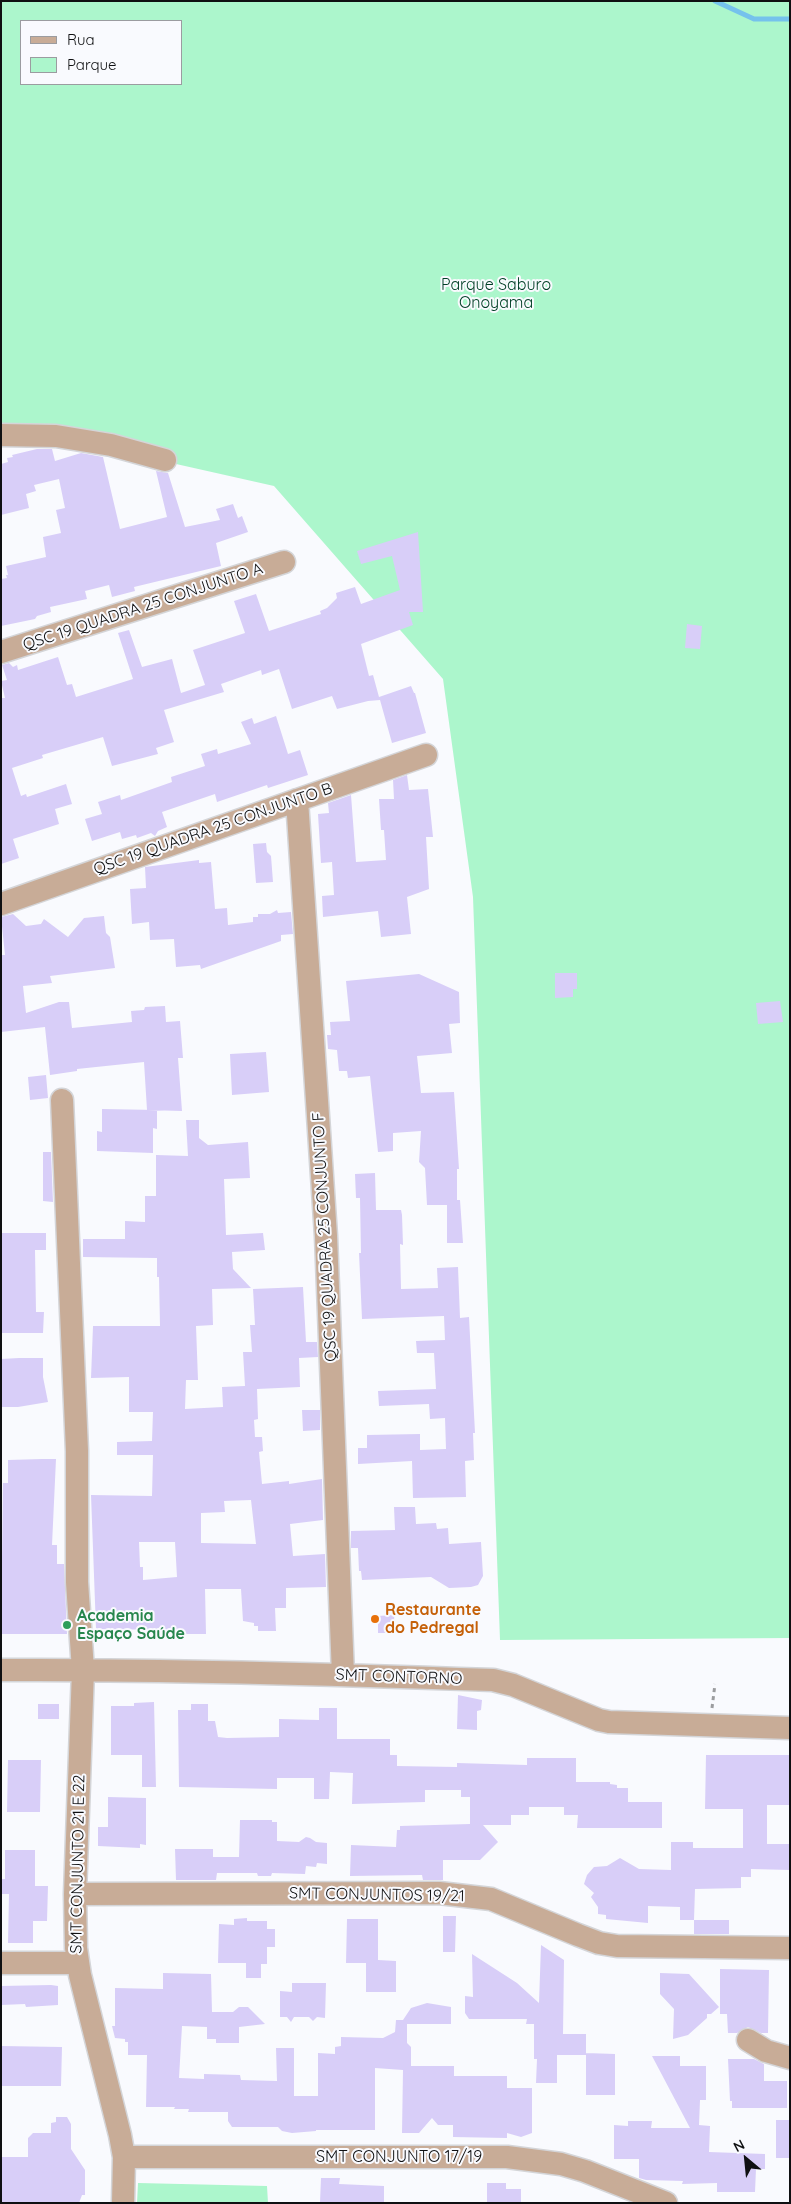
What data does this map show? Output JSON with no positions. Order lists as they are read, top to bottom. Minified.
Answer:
{"streets":{"street":["QSC 19 QUADRA 25 CONJUNTO A","QSC 19 QUADRA 25 CONJUNTO B","QSC 19 QUADRA 25 CONJUNTO F","SMT CONTORNO","SMT CONJUNTO 21 E 22","SMT CONJUNTOS 19/21","SMT CONJUNTO 17/19"]},"crossings":[["QSC 19 QUADRA 25 CONJUNTO B","QSC 19 QUADRA 25 CONJUNTO F"],["QSC 19 QUADRA 25 CONJUNTO F","SMT CONTORNO"],["SMT CONTORNO","SMT CONJUNTO 21 E 22"],["SMT CONJUNTO 21 E 22","SMT CONJUNTOS 19/21"],["SMT CONJUNTO 21 E 22","SMT CONJUNTO 17/19"]],"parks":["Parque Saburo Onoyama"],"places":["Restaurante do Pedregal","Academia Espaço Saúde"],"legend":["Rua","Parque"],"north":"top left"}
